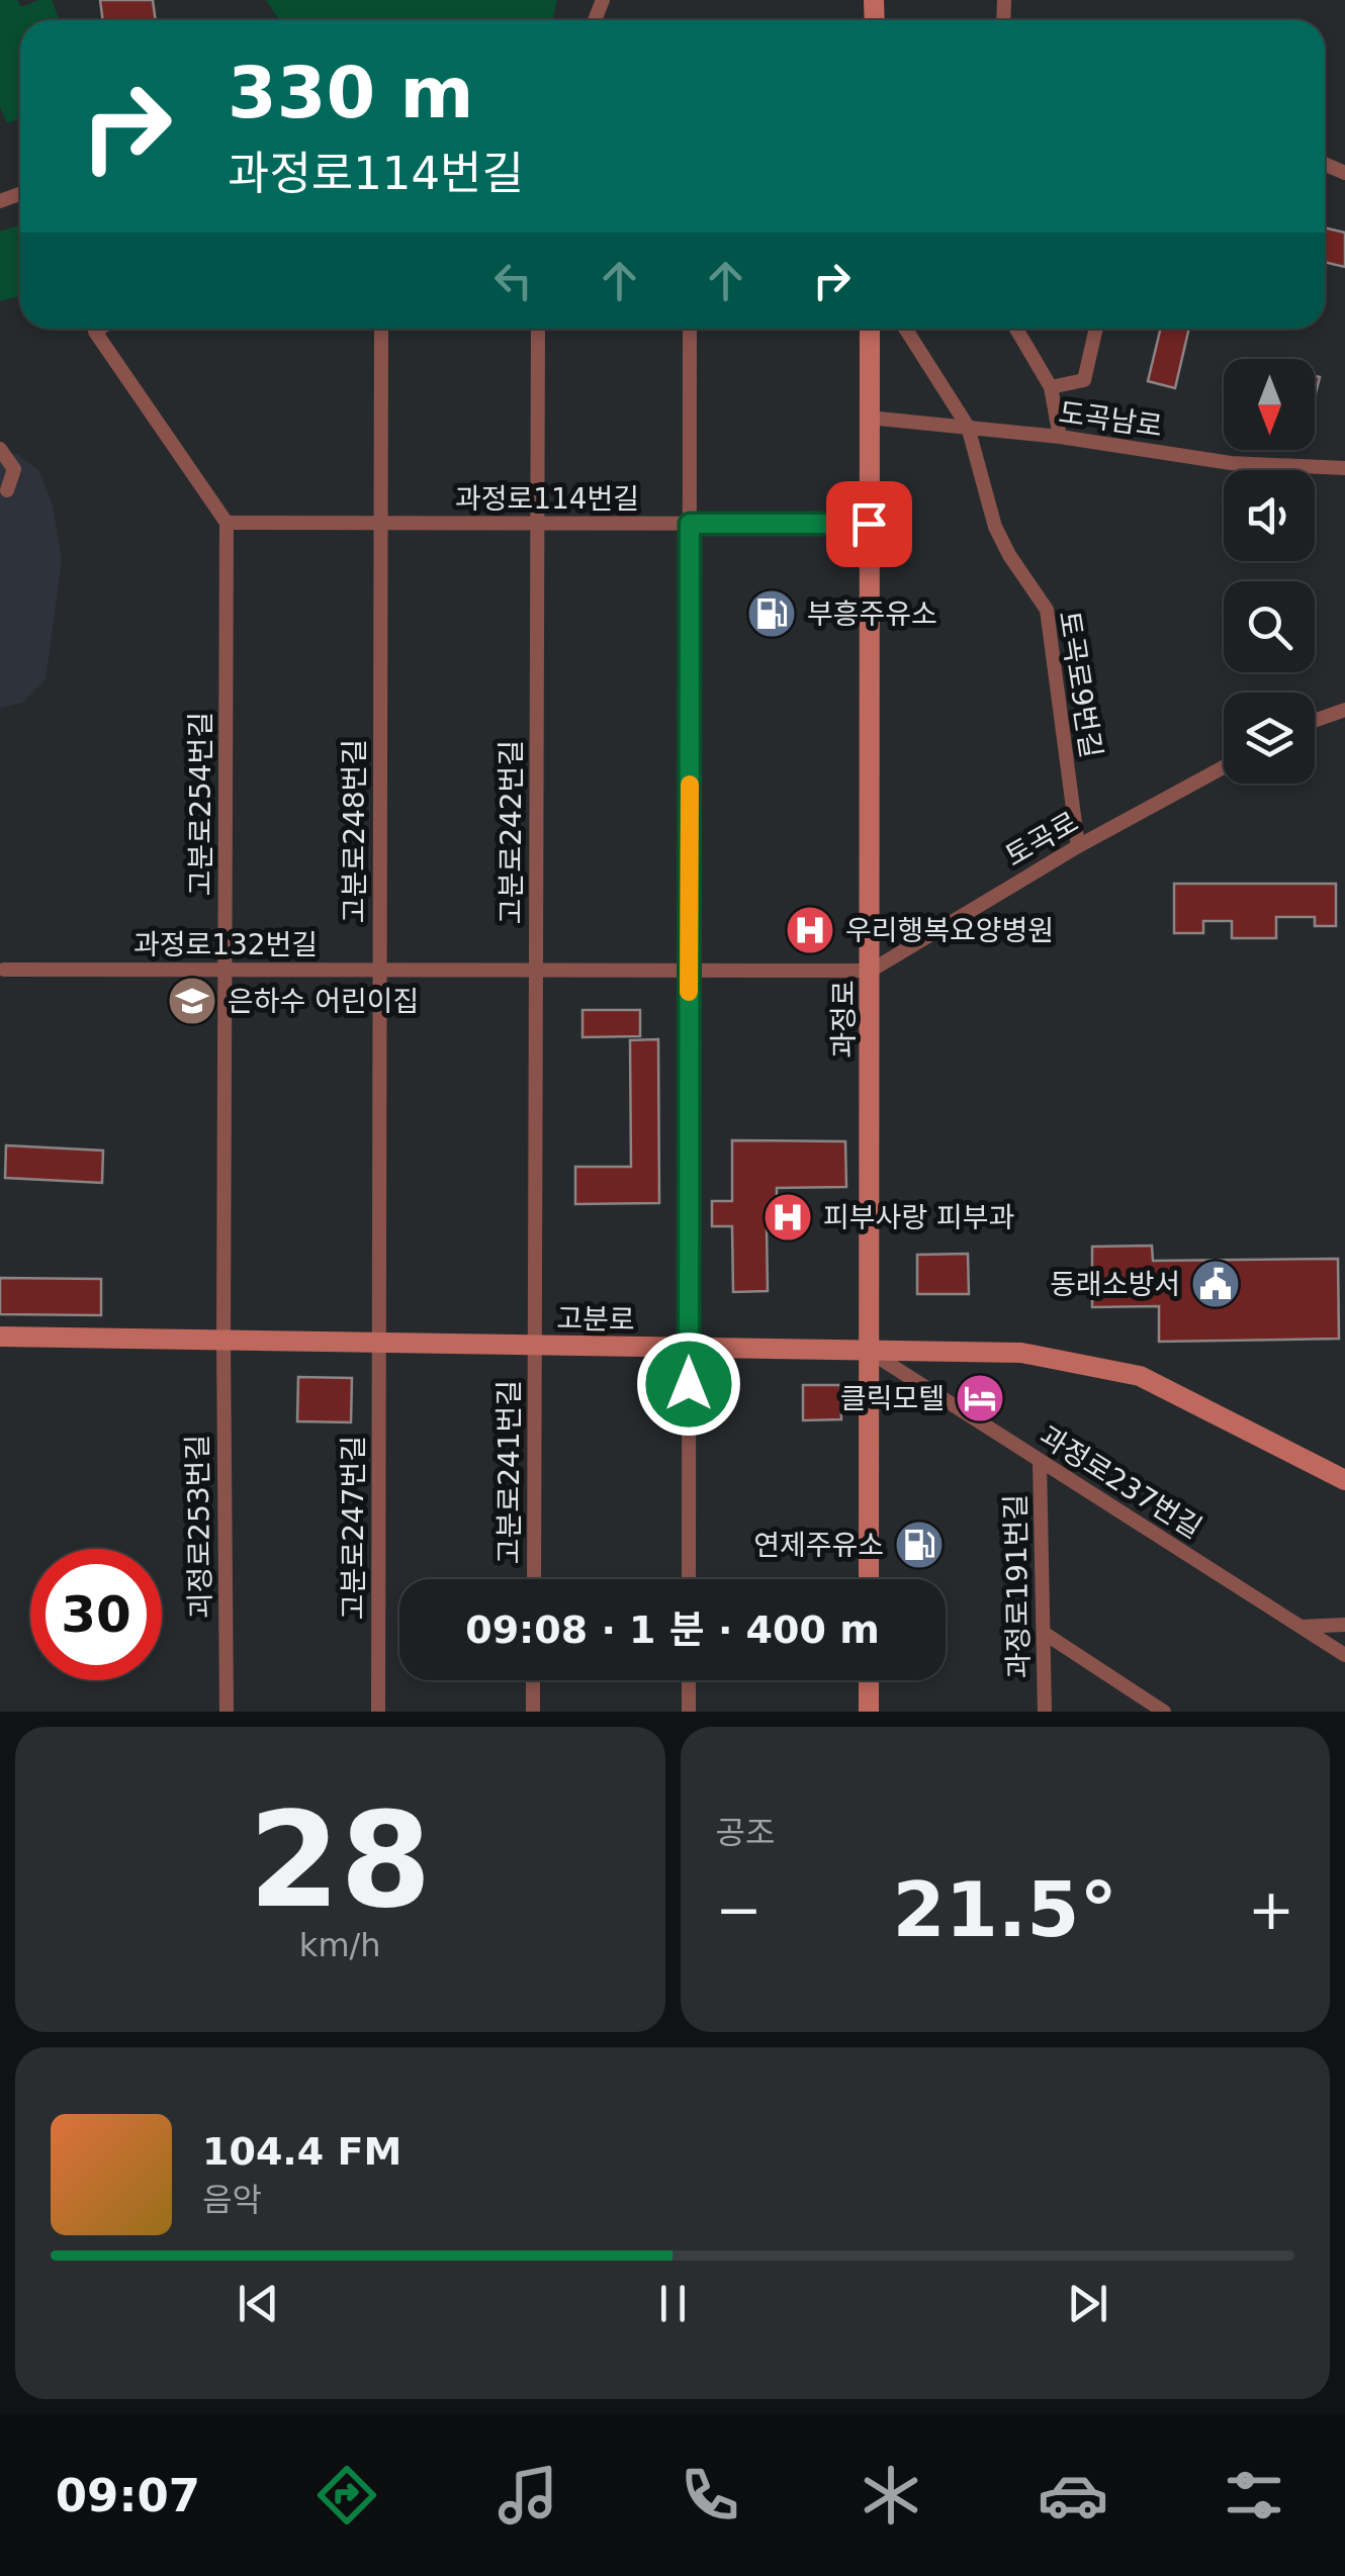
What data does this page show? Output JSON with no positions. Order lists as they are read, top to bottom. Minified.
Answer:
{"streets":{"main road":["과정로","고분로"],"street":["도곡남로","과정로114번길","토곡로9번길","고분로254번길","고분로248번길","고분로242번길","토곡로","과정로132번길","고분로241번길","과정로237번길","괴정로253번길","고분로247번길","과정로191번길"]},"crossings":[["도곡남로","토곡로9번길"],["도곡남로","과정로"],["과정로114번길","고분로254번길"],["과정로114번길","고분로248번길"],["과정로114번길","고분로242번길"],["과정로114번길","과정로"],["토곡로9번길","토곡로"],["고분로254번길","과정로132번길"],["고분로254번길","고분로"],["고분로254번길","괴정로253번길"],["고분로248번길","과정로132번길"],["고분로248번길","고분로"],["고분로248번길","고분로247번길"],["고분로242번길","과정로132번길"],["고분로242번길","고분로"],["고분로242번길","고분로241번길"],["토곡로","과정로132번길"],["토곡로","과정로"],["과정로132번길","과정로"],["과정로","고분로"],["과정로","과정로237번길"],["고분로","고분로241번길"],["고분로","과정로237번길"],["고분로","괴정로253번길"],["고분로","고분로247번길"],["과정로237번길","과정로191번길"]],"places":{"fuel station":["부흥주유소","연제주유소"],"hospital":["우리행복요양병원","피부사랑 피부과"],"school or university":["은하수 어린이집"],"public building":["동래소방서"],"hotel":["클릭모텔"]},"north":"bottom","page":{"turn":["330 m","과정로114번길"],"limit":"30","trip":"09:08 · 1 분 · 400 m","tile":[["28","km/h"],"공조"],"heat":["−","21.5°","+"],"song":["104.4 FM","음악"],"tabs":"09:07"}}
